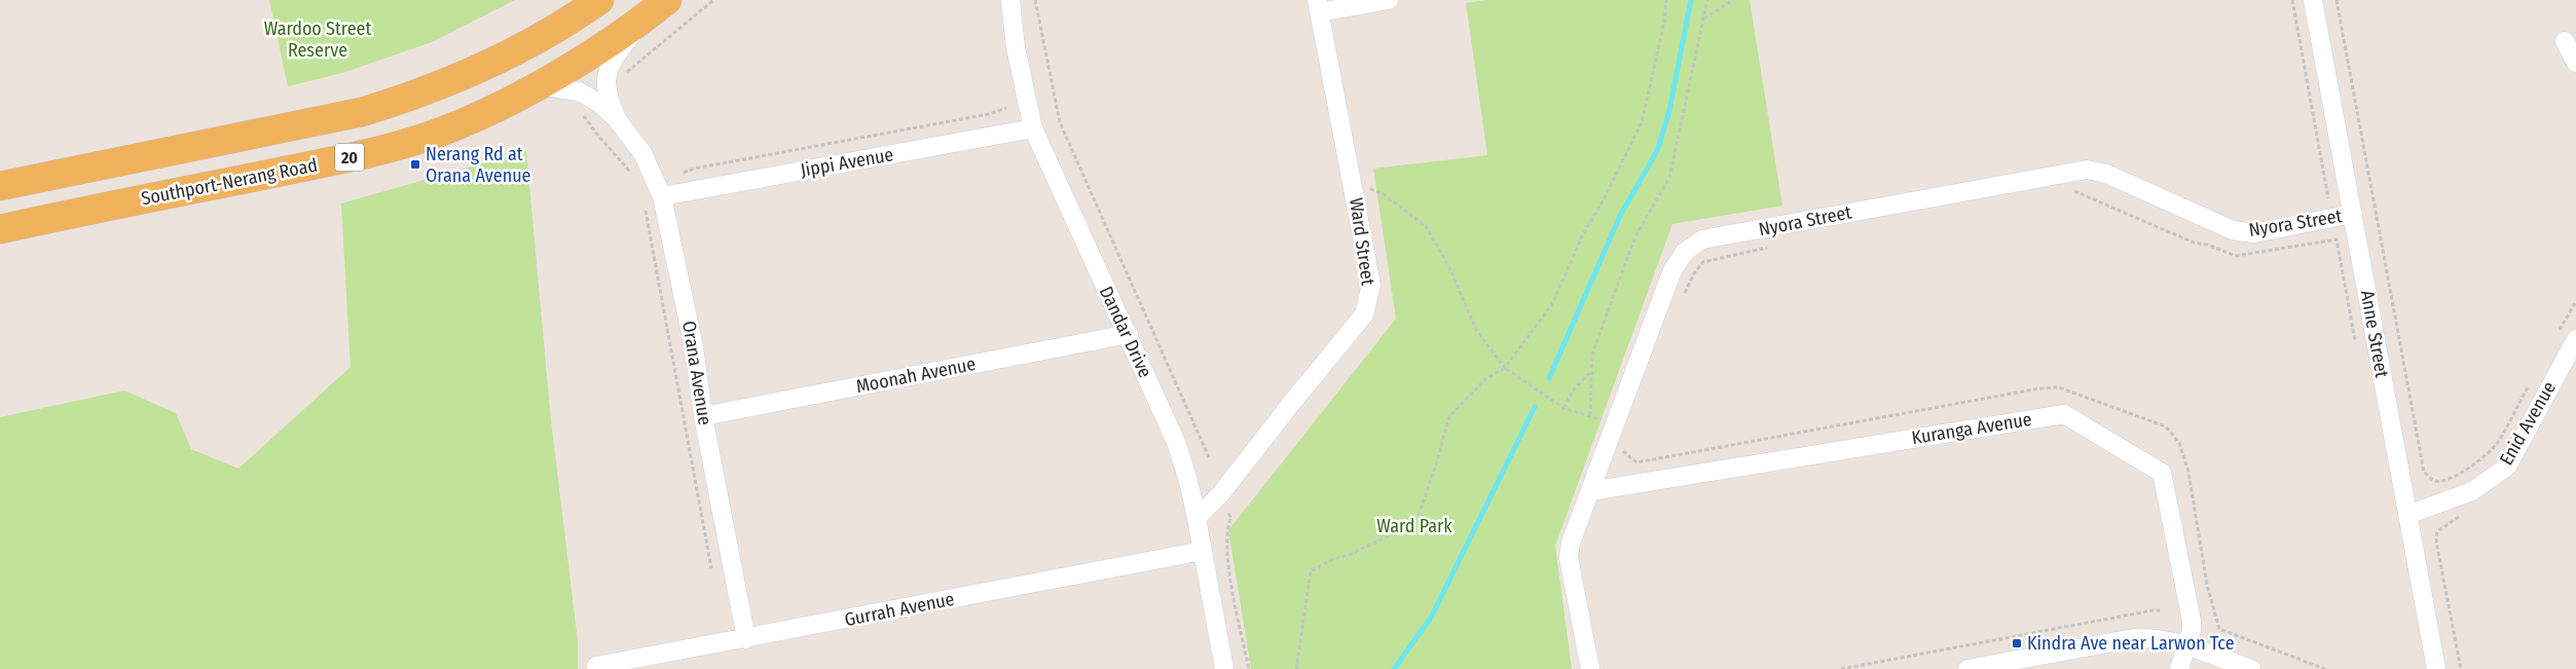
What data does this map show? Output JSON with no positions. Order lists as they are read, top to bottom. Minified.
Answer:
{"streets":{"main road":["20","Southport-Nerang Road"],"street":["Jippi Avenue","Nyora Street","Ward Street","Dandar Drive","Anne Street","Orana Avenue","Moonah Avenue","Enid Avenue","Kuranga Avenue","Gurrah Avenue"]},"crossings":[["Jippi Avenue","Dandar Drive"],["Jippi Avenue","Orana Avenue"],["Southport-Nerang Road","Orana Avenue"],["Nyora Street","Anne Street"],["Nyora Street","Kuranga Avenue"],["Ward Street","Dandar Drive"],["Dandar Drive","Moonah Avenue"],["Dandar Drive","Gurrah Avenue"],["Anne Street","Enid Avenue"],["Orana Avenue","Moonah Avenue"],["Orana Avenue","Gurrah Avenue"]],"parks":["Wardoo Street Reserve","Ward Park"],"places":{"transit":["Nerang Rd at Orana Avenue","Kindra Ave near Larwon Tce"]}}
